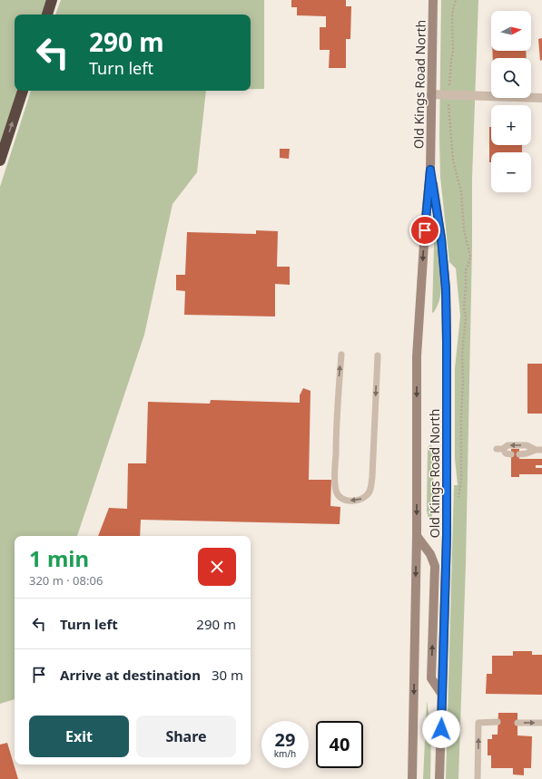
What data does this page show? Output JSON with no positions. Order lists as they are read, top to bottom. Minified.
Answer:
{"streets":{"street":["Old Kings Road North"]},"north":"right","page":{"map_buttons":["+","−"],"turn":["290 m","Turn left"],"heading":["1 min","320 m · 08:06"],"list":[{"name":"Turn left","value":"290 m"},{"name":"Arrive at destination","value":"30 m"}],"buttons":["Exit","Share"],"speed":"29 km/h","limit":"40"}}
